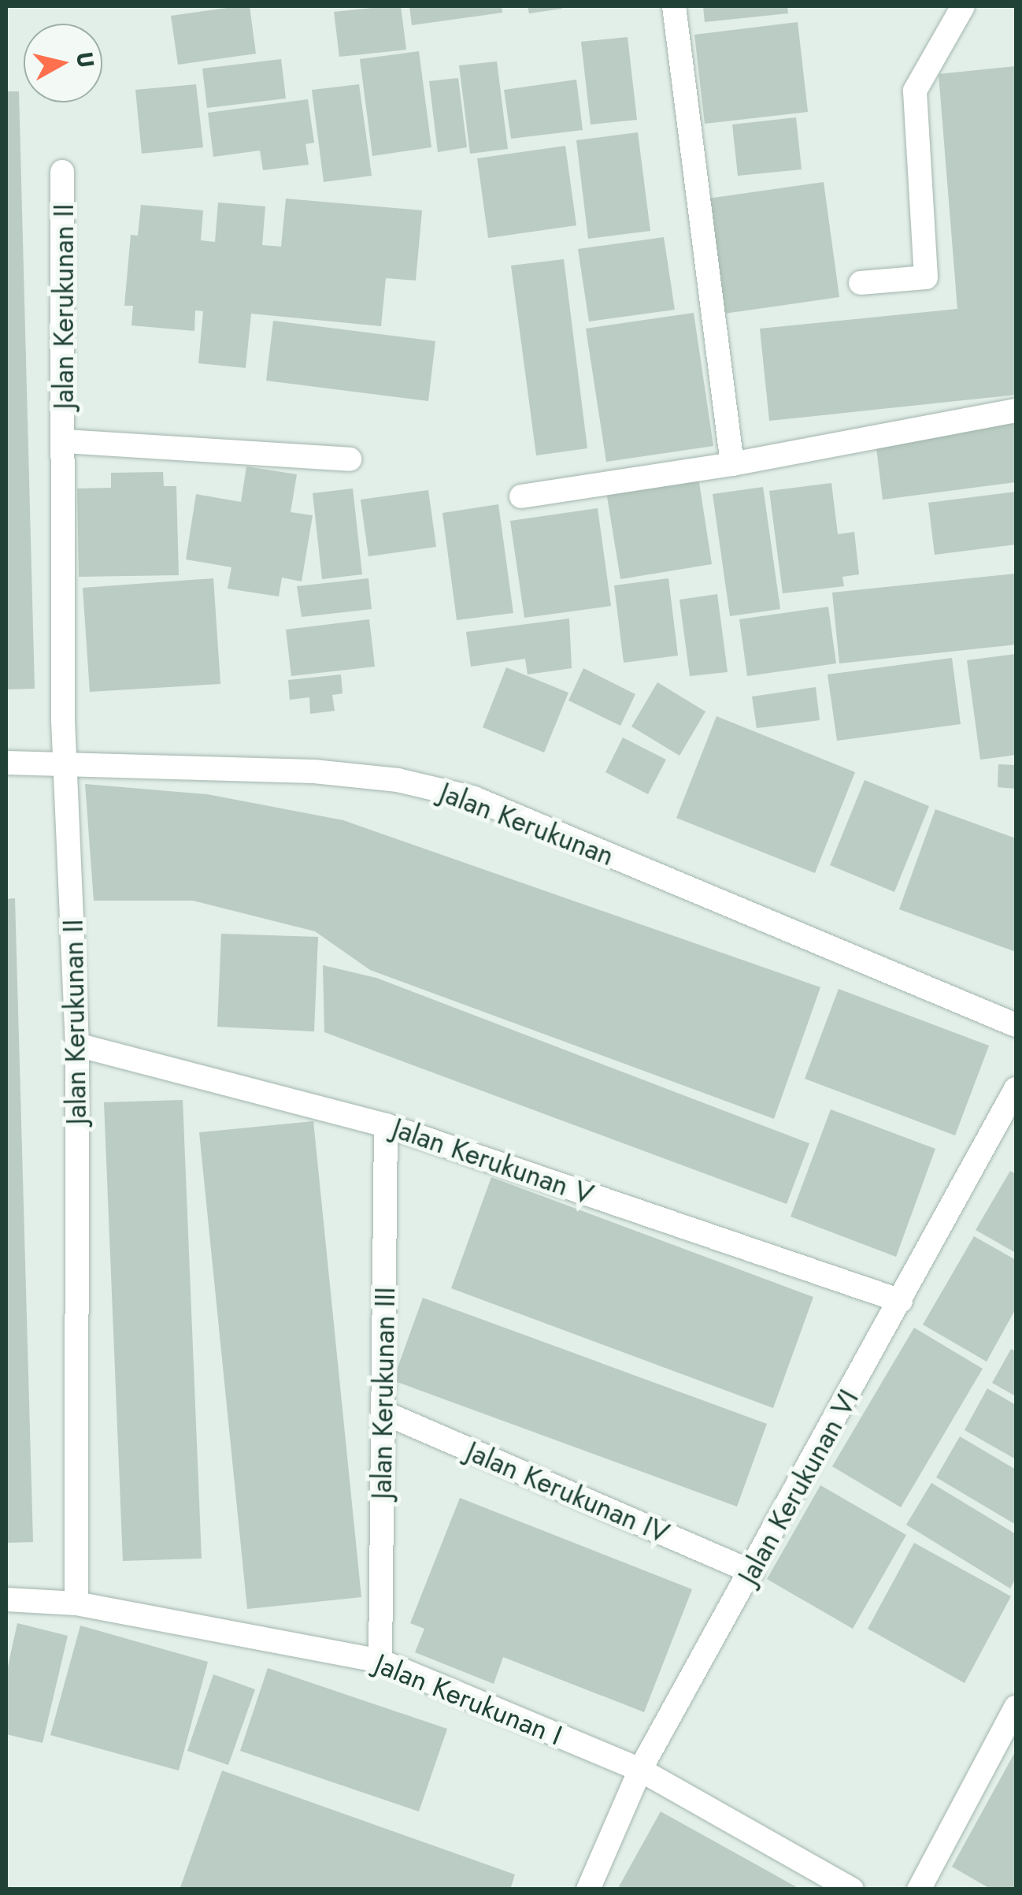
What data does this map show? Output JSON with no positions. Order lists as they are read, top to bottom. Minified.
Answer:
{"streets":{"street":["Jalan Kerukunan II","Jalan Kerukunan","Jalan Kerukunan V","Jalan Kerukunan III","Jalan Kerukunan VI","Jalan Kerukunan IV","Jalan Kerukunan I"]},"crossings":[["Jalan Kerukunan II","Jalan Kerukunan"],["Jalan Kerukunan II","Jalan Kerukunan V"],["Jalan Kerukunan II","Jalan Kerukunan I"],["Jalan Kerukunan V","Jalan Kerukunan III"],["Jalan Kerukunan V","Jalan Kerukunan VI"],["Jalan Kerukunan III","Jalan Kerukunan IV"],["Jalan Kerukunan III","Jalan Kerukunan I"],["Jalan Kerukunan VI","Jalan Kerukunan IV"],["Jalan Kerukunan VI","Jalan Kerukunan I"]],"north":"right"}
